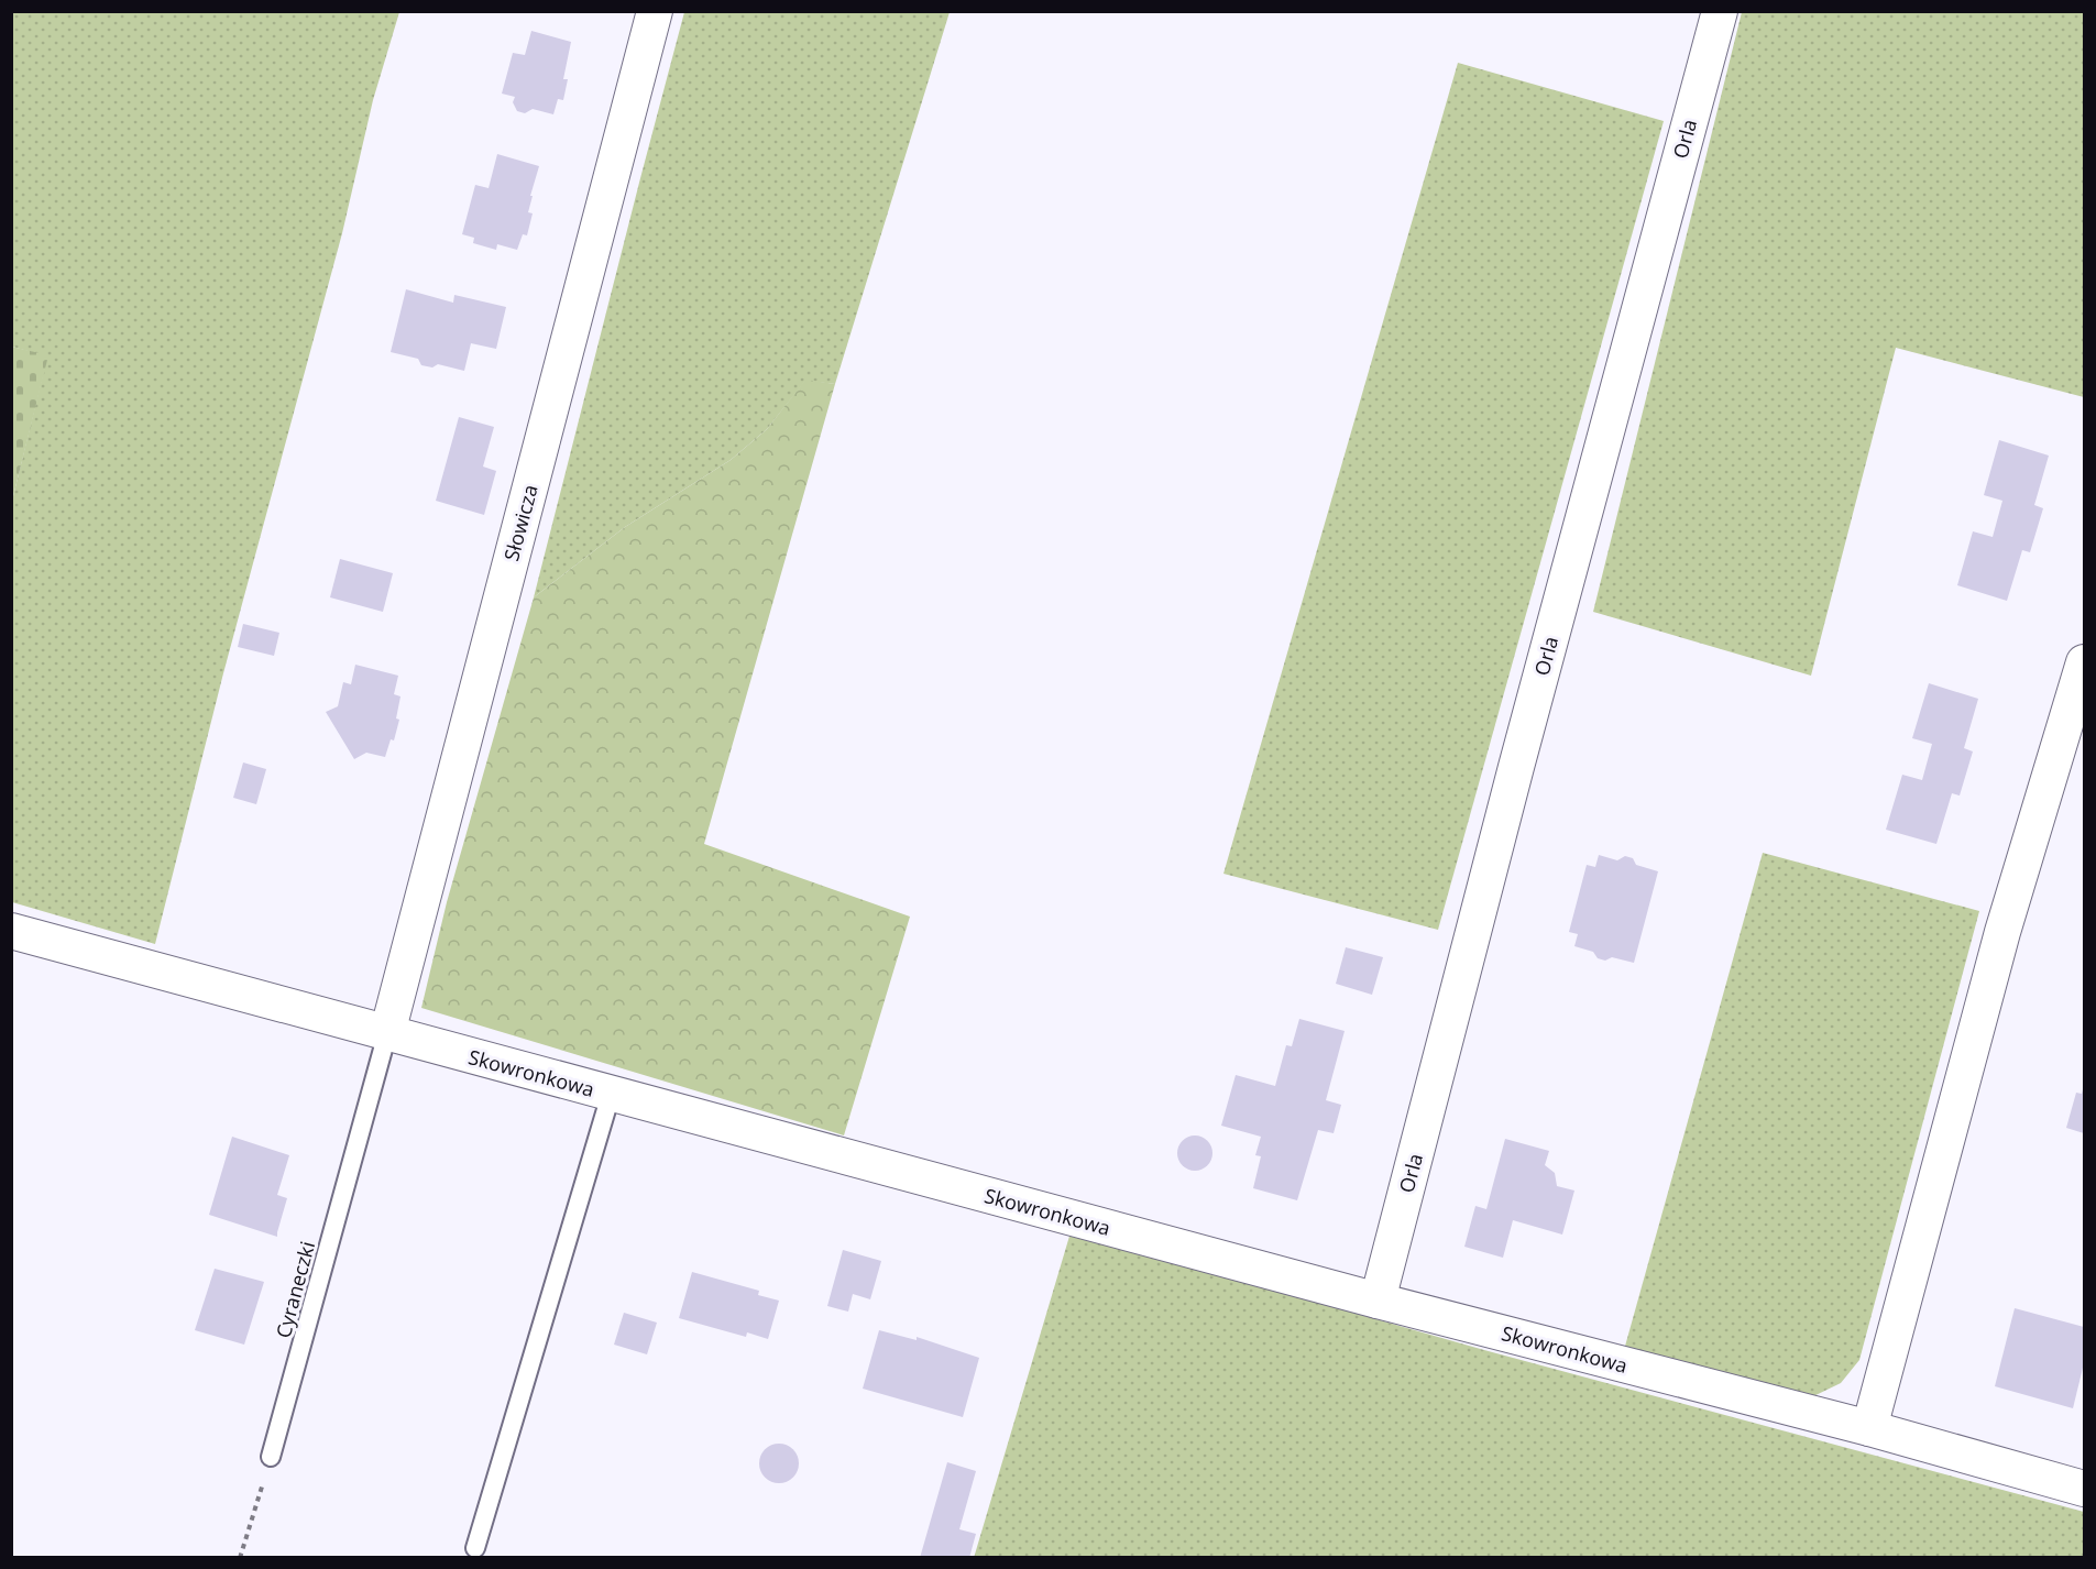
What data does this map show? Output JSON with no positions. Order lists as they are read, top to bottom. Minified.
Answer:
{"streets":{"street":["Orla","Słowicza","Skowronkowa"],"lane":["Cyraneczki"]},"crossings":[["Orla","Skowronkowa"],["Słowicza","Skowronkowa"],["Słowicza","Cyraneczki"],["Skowronkowa","Cyraneczki"]]}
